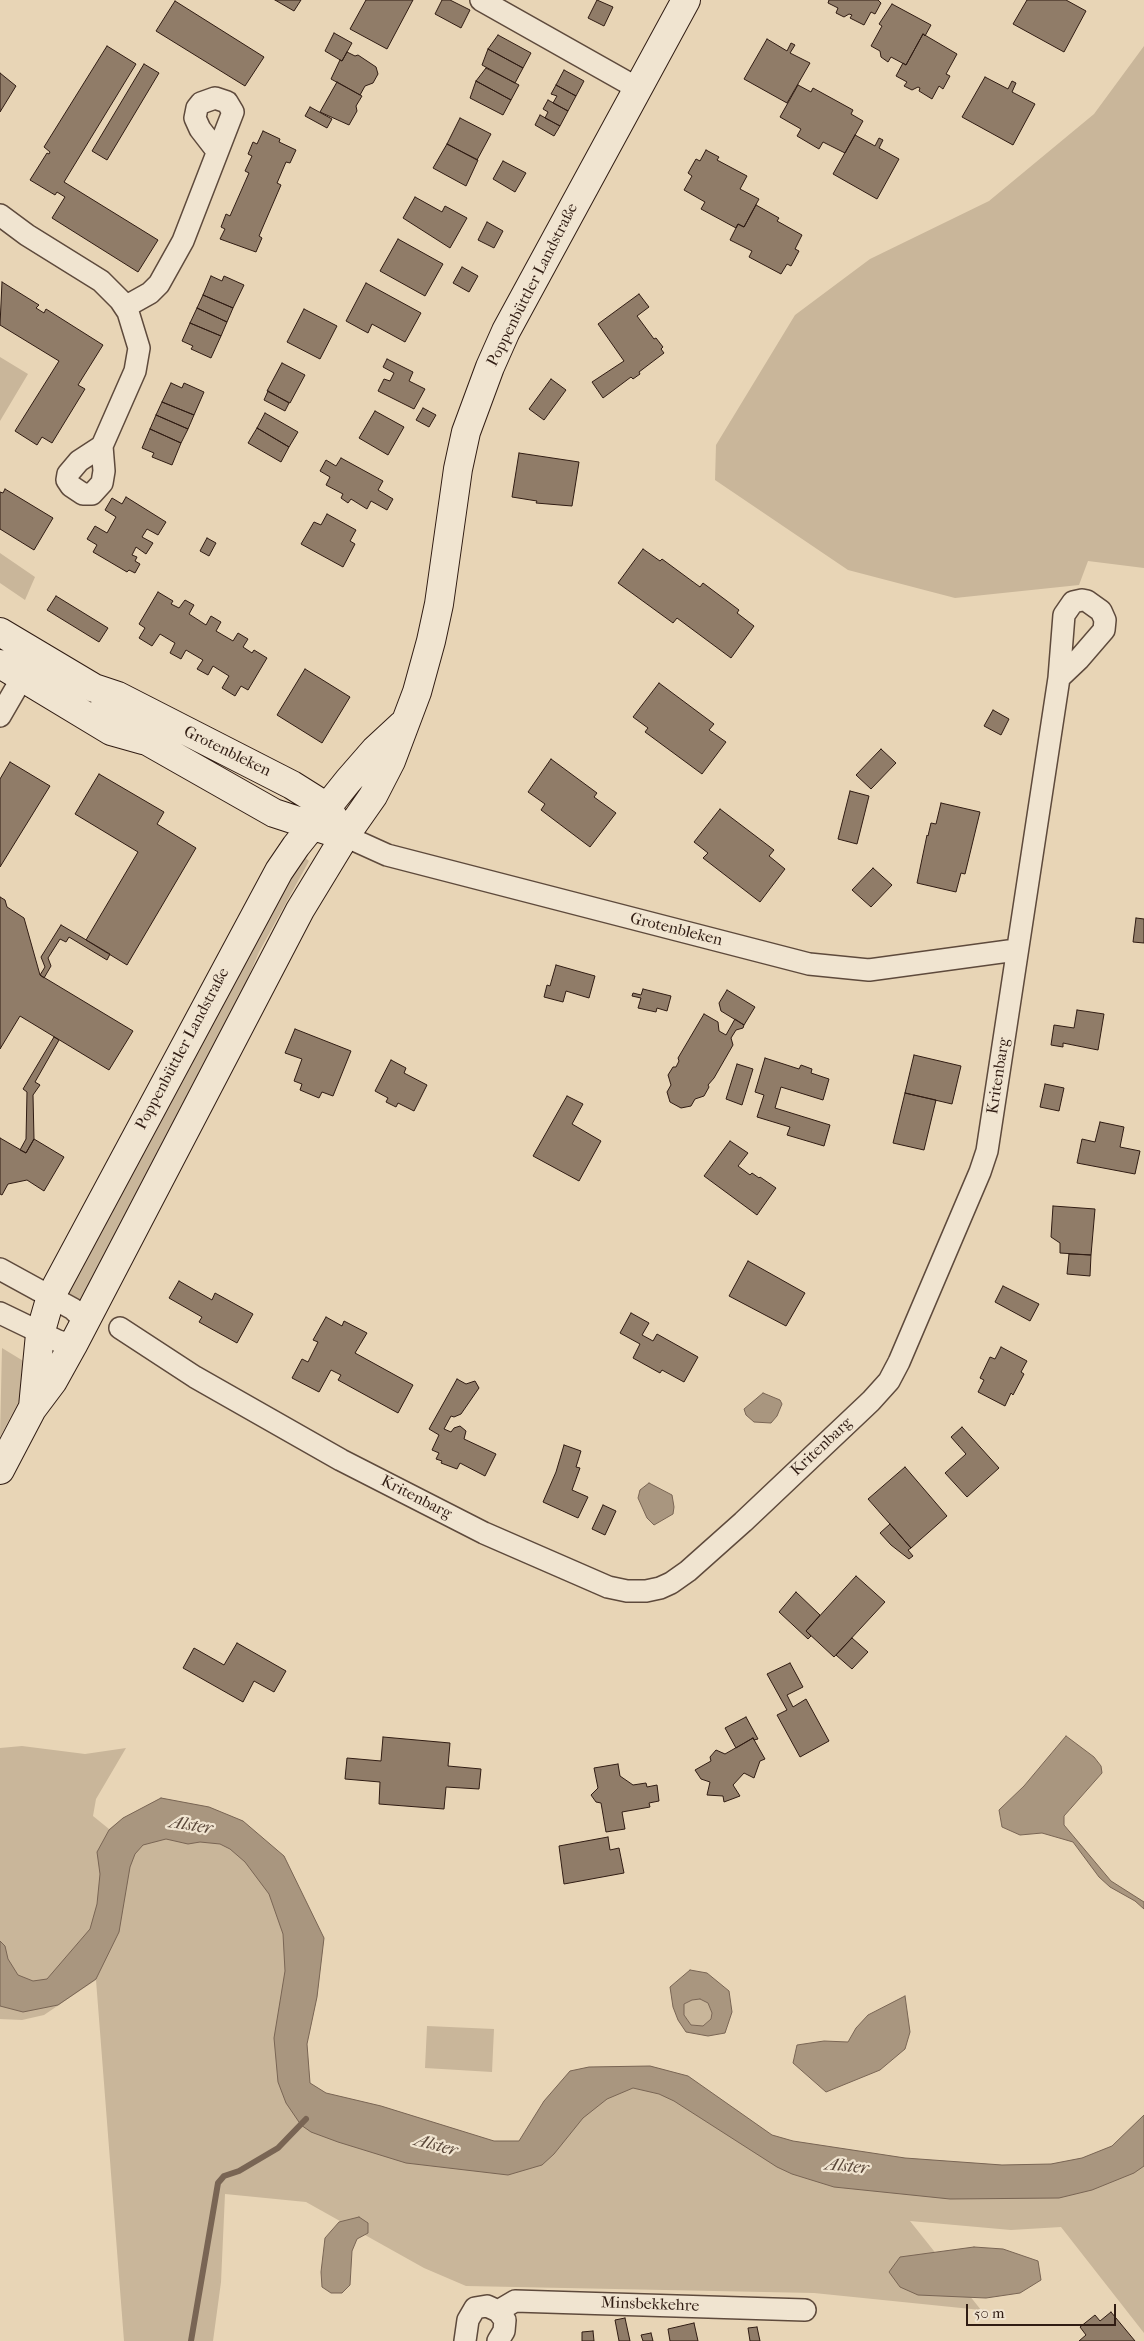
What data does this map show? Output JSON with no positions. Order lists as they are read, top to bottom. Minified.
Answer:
{"streets":{"main road":["Poppenbüttler Landstraße","Grotenbleken"],"street":["Kritenbarg","Minsbekkehre"]},"crossings":[["Poppenbüttler Landstraße","Grotenbleken"],["Grotenbleken","Kritenbarg"]],"water":["Alster"],"scale_bar":"50 m"}
